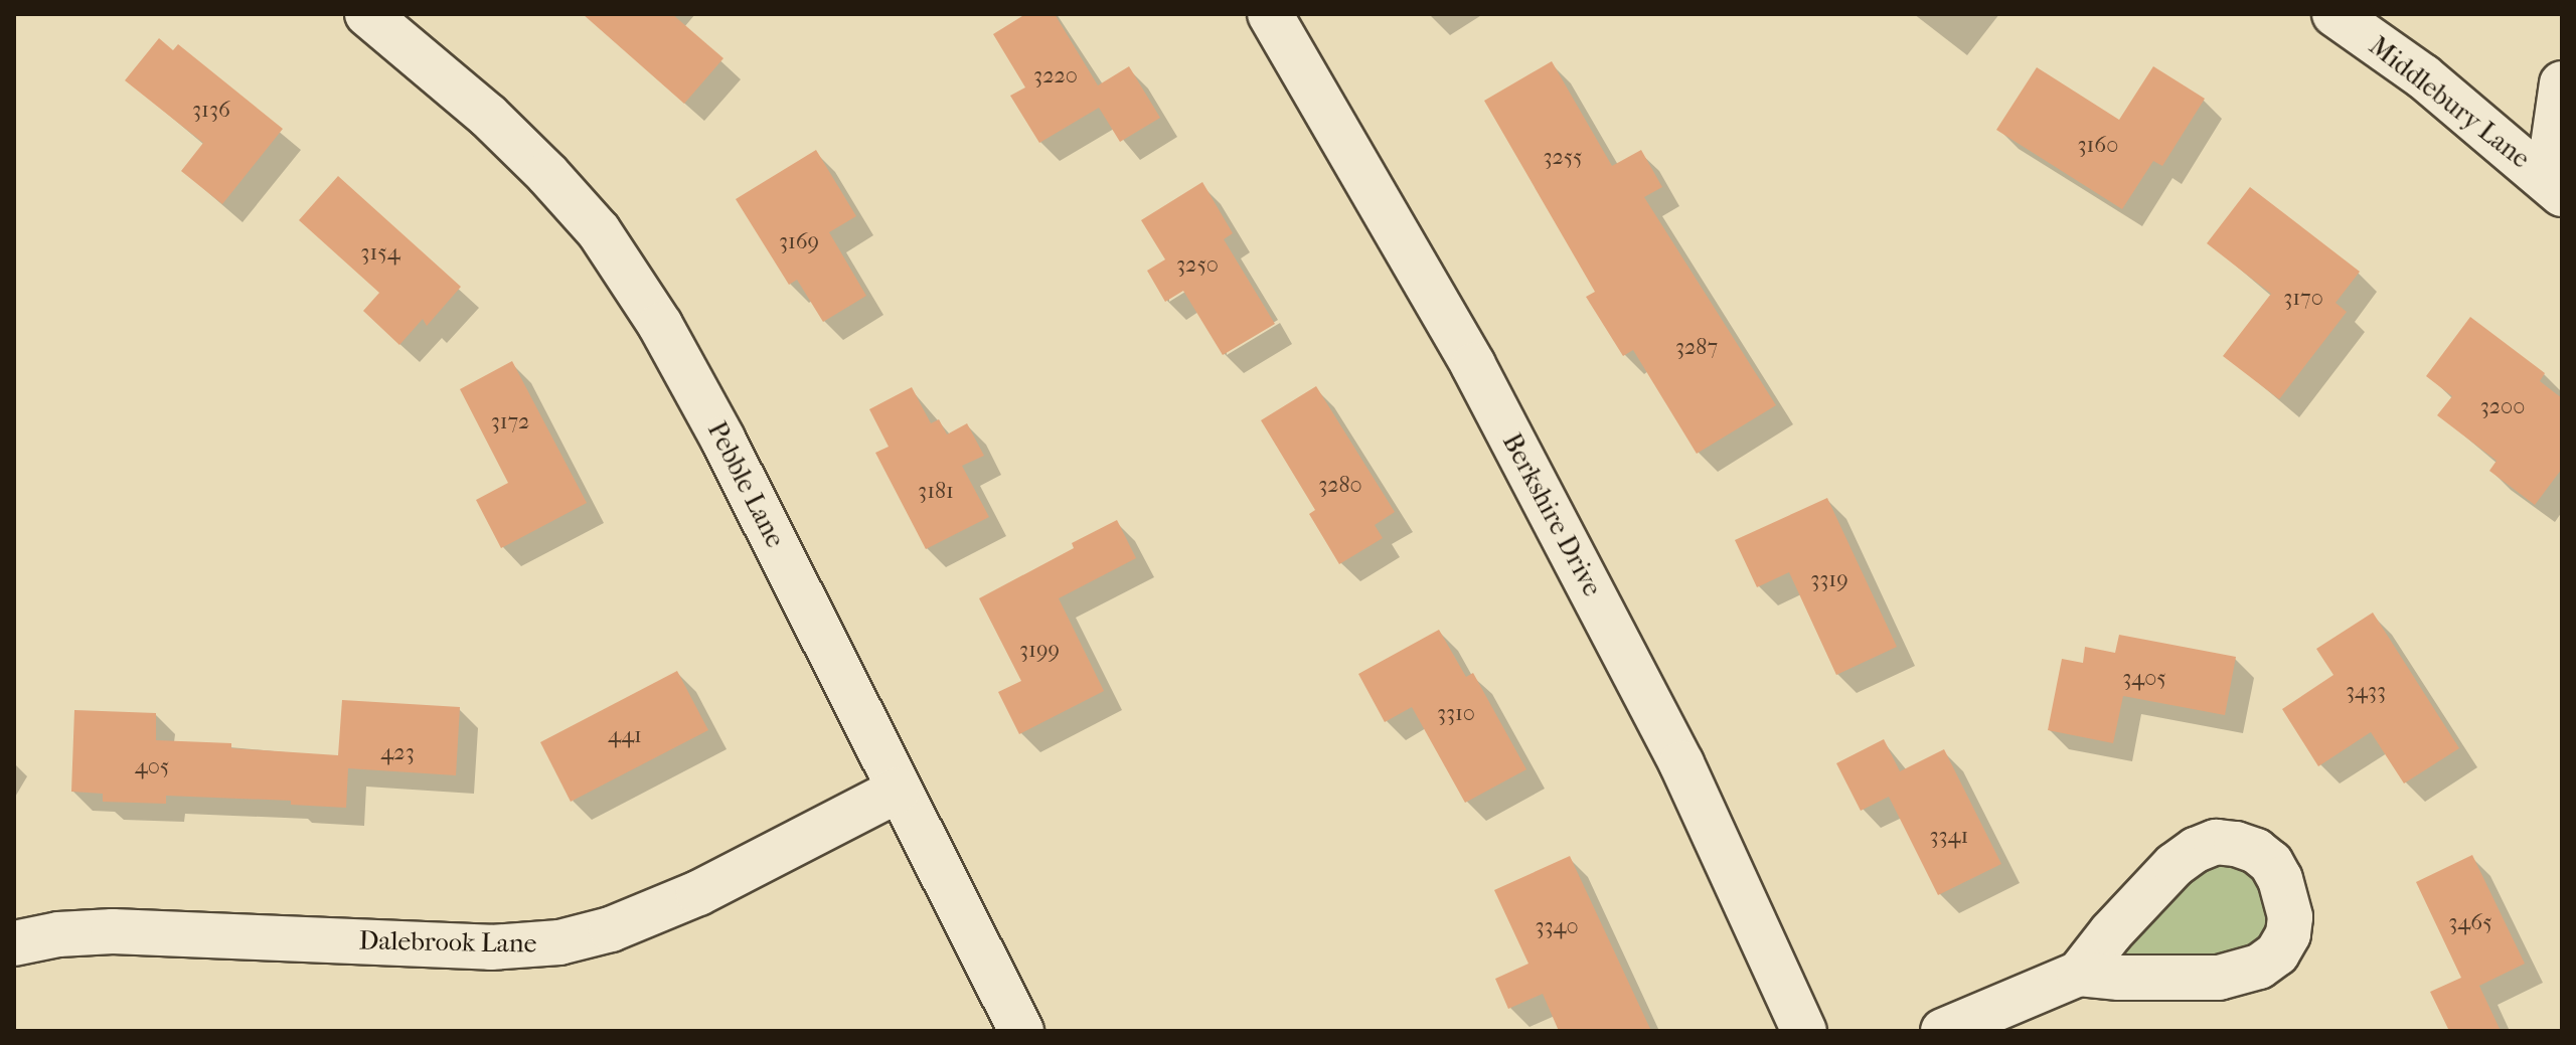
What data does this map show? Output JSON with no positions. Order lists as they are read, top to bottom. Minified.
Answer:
{"streets":{"street":["Middlebury Lane","Pebble Lane","Berkshire Drive","Dalebrook Lane"]},"crossings":[["Pebble Lane","Dalebrook Lane"]],"house_numbers":["3220","3136","3160","3255","3169","3154","3250","3170","3287","3200","3172","3280","3181","3319","3199","3405","3433","3310","441","423","405","3341","3465","3340"]}
